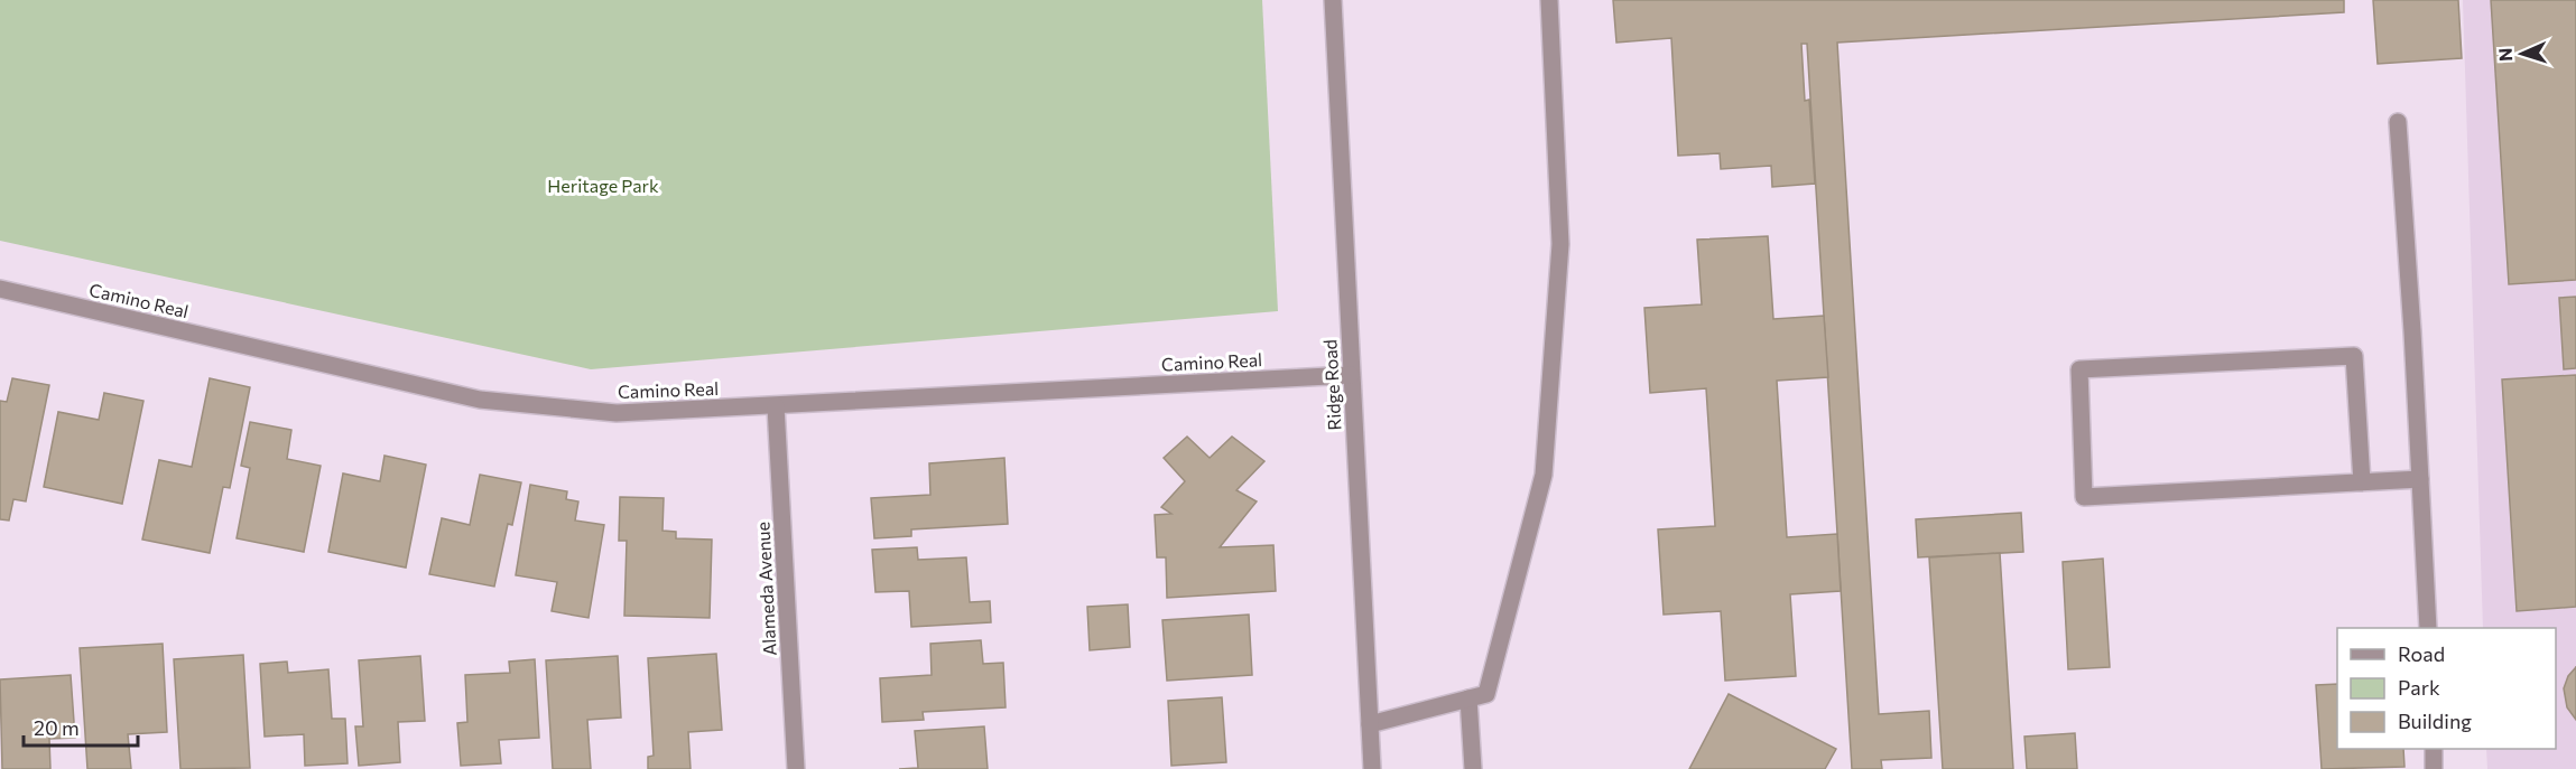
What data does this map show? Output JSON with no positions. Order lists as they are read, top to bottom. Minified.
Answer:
{"streets":{"street":["Camino Real","Ridge Road","Alameda Avenue"]},"crossings":[["Camino Real","Ridge Road"],["Camino Real","Alameda Avenue"]],"parks":["Heritage Park"],"legend":["Road","Park","Building"],"scale_bar":"20 m","north":"left"}
